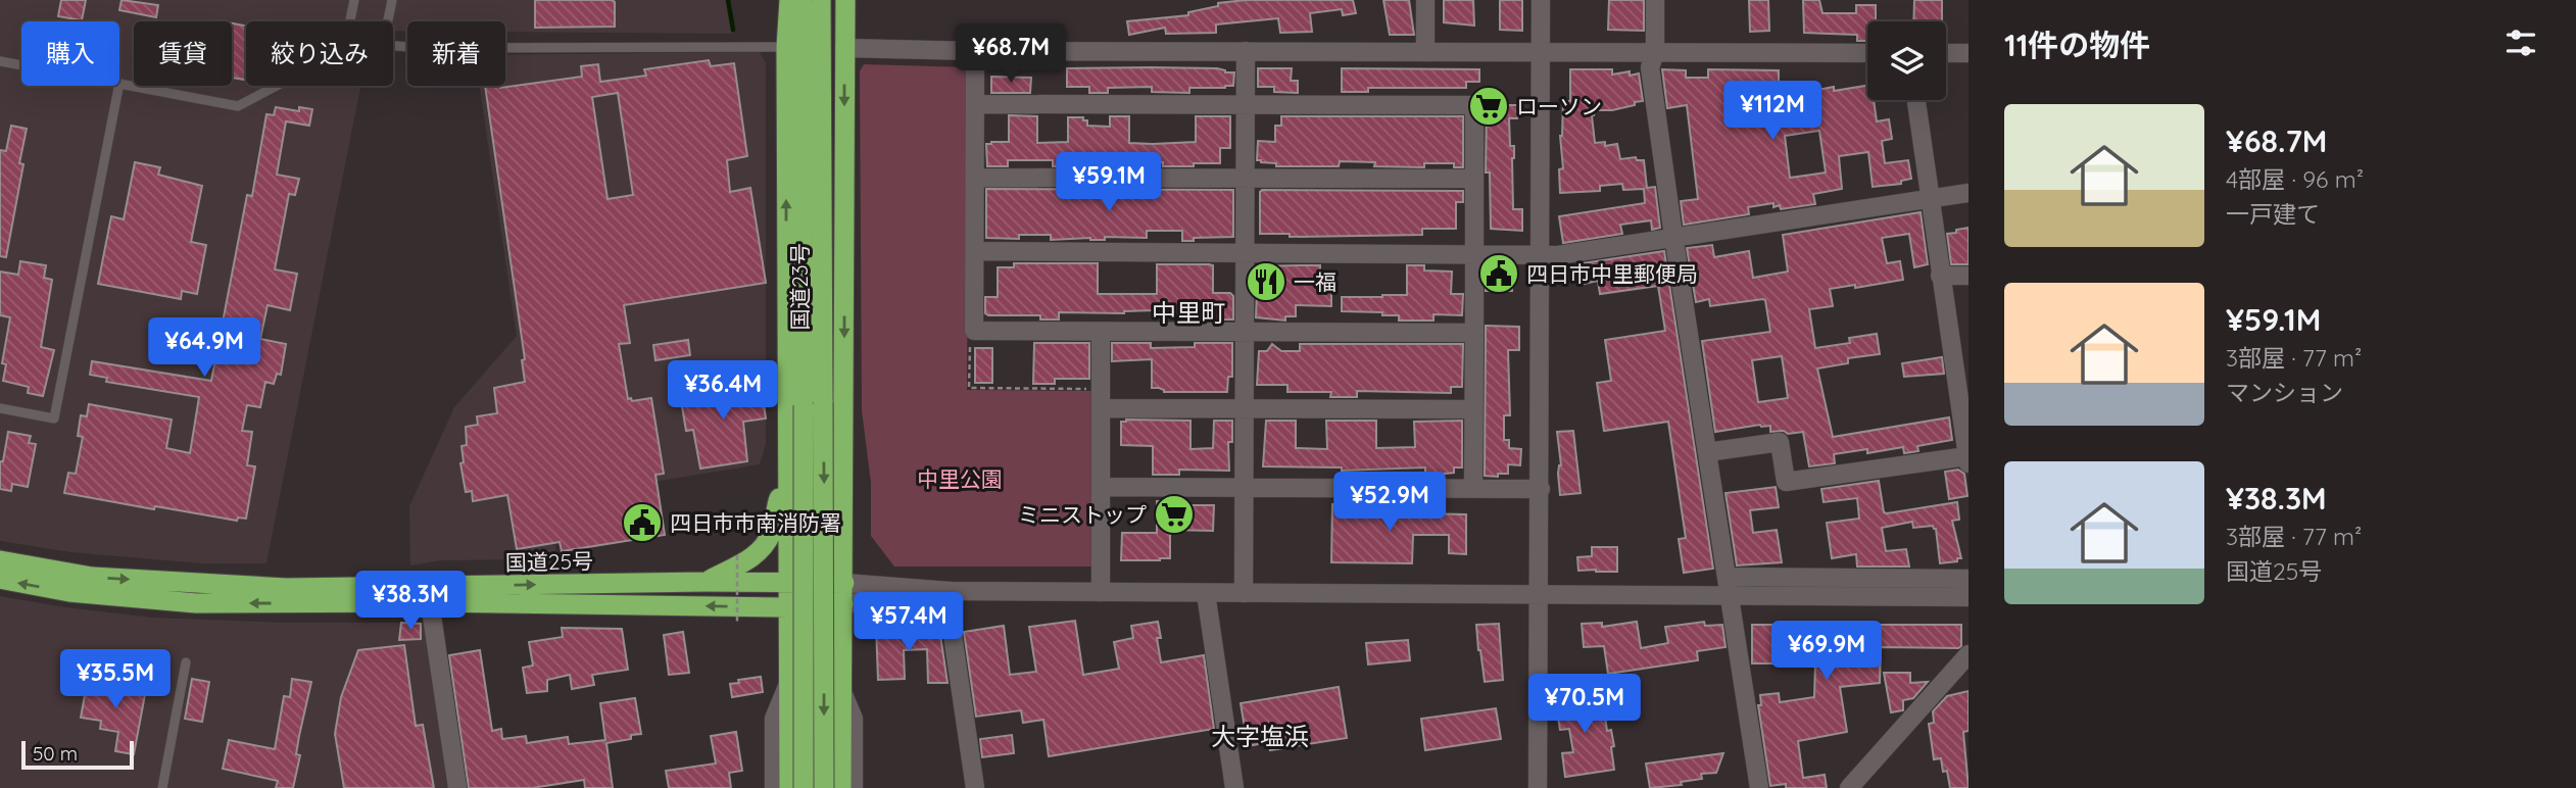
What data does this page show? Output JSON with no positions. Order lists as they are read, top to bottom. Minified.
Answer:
{"streets":{"highway":["国道23号","国道25号"]},"districts":["中里町","大字塩浜"],"parks":["中里公園"],"places":{"supermarket":["ローソン","ミニストップ"],"public building":["四日市中里郵便局","四日市市南消防署"],"restaurant":["一福"]},"scale_bar":"50 m","page":{"heading":"11件の物件","chip":["購入","賃貸","絞り込み","新着"],"price":["¥68.7M","¥112M","¥59.1M","¥64.9M","¥36.4M","¥52.9M","¥38.3M","¥57.4M","¥69.9M","¥35.5M","¥70.5M"],"list":[{"name":"¥68.7M","note":"4部屋 · 96 m² · 一戸建て"},{"name":"¥59.1M","note":"3部屋 · 77 m² · マンション"},{"name":"¥38.3M","note":"3部屋 · 77 m² · 国道25号"}],"scale":"50 m"}}
